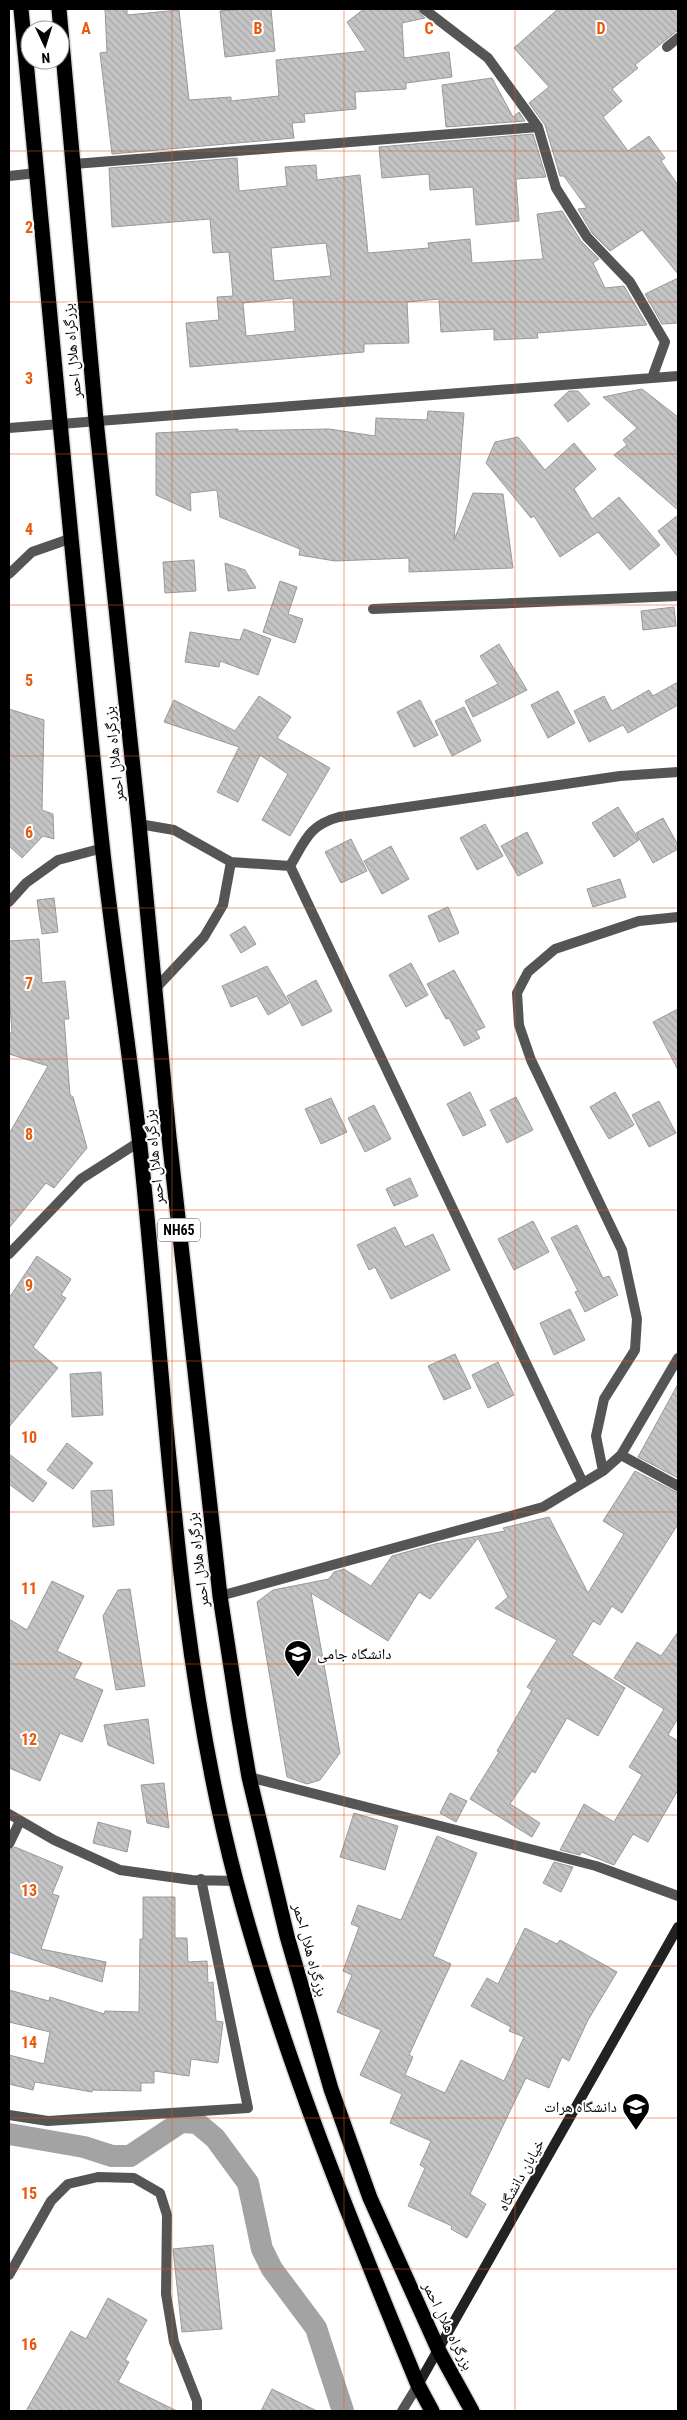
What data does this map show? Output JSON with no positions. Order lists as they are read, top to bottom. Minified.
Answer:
{"streets":{"highway":["بزرگراه هلال احمر","NH65"],"street":["خیابان دانشگاه"]},"crossings":[["بزرگراه هلال احمر","خیابان دانشگاه"]],"places":{"school or university":["دانشگاه جامی","دانشگاه هرات"]},"north":"bottom","grid":{"columns":["A","B","C","D"],"rows":["2","3","4","5","6","7","8","9","10","11","12","13","14","15","16"]}}
